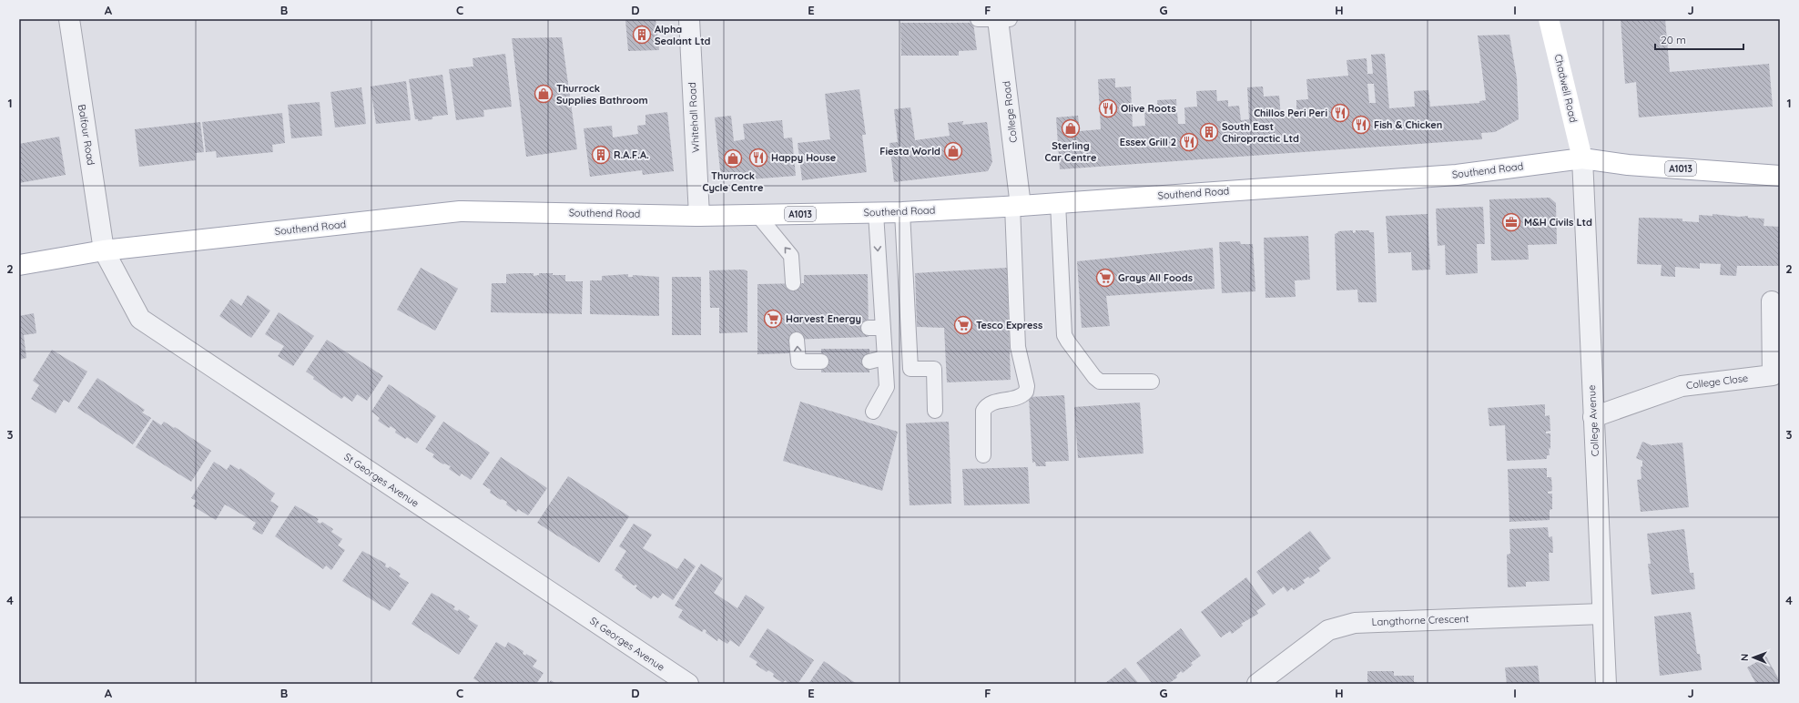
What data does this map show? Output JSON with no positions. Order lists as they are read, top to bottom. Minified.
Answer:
{"streets":{"main road":["Chadwell Road","A1013","Southend Road"],"street":["College Road","Whitehall Road","Balfour Road","College Close","College Avenue","St Georges Avenue","Langthorne Crescent"]},"crossings":[["Chadwell Road","Southend Road"],["Chadwell Road","College Avenue"],["College Road","Southend Road"],["Whitehall Road","Southend Road"],["Balfour Road","Southend Road"],["Balfour Road","St Georges Avenue"],["Southend Road","College Avenue"],["Southend Road","St Georges Avenue"],["College Close","College Avenue"],["College Avenue","Langthorne Crescent"]],"places":{"building":["Alpha Sealant Ltd","South East Chiropractic Ltd","R.A.F.A."],"shop":["Thurrock Supplies Bathroom","Sterling Car Centre","Fiesta World","Thurrock Cycle Centre"],"restaurant":["Olive Roots","Chillos Peri Peri","Fish & Chicken","Essex Grill 2","Happy House"],"office":["M&H Civils Ltd"],"supermarket":["Grays All Foods","Harvest Energy","Tesco Express"]},"scale_bar":"20 m","north":"left","grid":{"columns":["A","B","C","D","E","F","G","H","I","J"],"rows":["1","2","3","4"]}}
